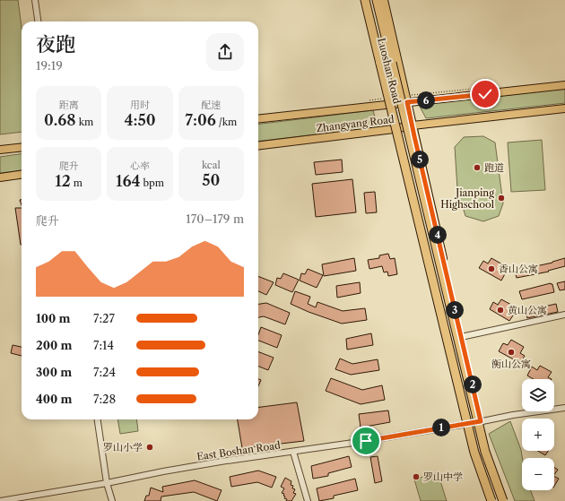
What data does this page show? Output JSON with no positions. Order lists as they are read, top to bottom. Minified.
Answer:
{"streets":{"main road":["Luoshan Road","Zhangyang Road"],"street":["East Boshan Road"]},"crossings":[["Luoshan Road","Zhangyang Road"],["Luoshan Road","East Boshan Road"]],"places":["跑道","Jianping Highschool","香山公寓","黄山公寓","衡山公寓","罗山小学","罗山中学"],"page":{"heading":["夜跑","19:19"],"stats":[["距离","0.68 km"],["用时","4:50"],["配速","7:06 /km"],["爬升","12 m"],["心率","164 bpm"],["kcal","50"]],"pins":["6","5","4","3","2","1"],"chart":["爬升","170–179 m"],"list":[{"name":"100 m","note":"7:27"},{"name":"200 m","note":"7:14"},{"name":"300 m","note":"7:24"},{"name":"400 m","note":"7:28"}],"map_buttons":["+","−"]}}
